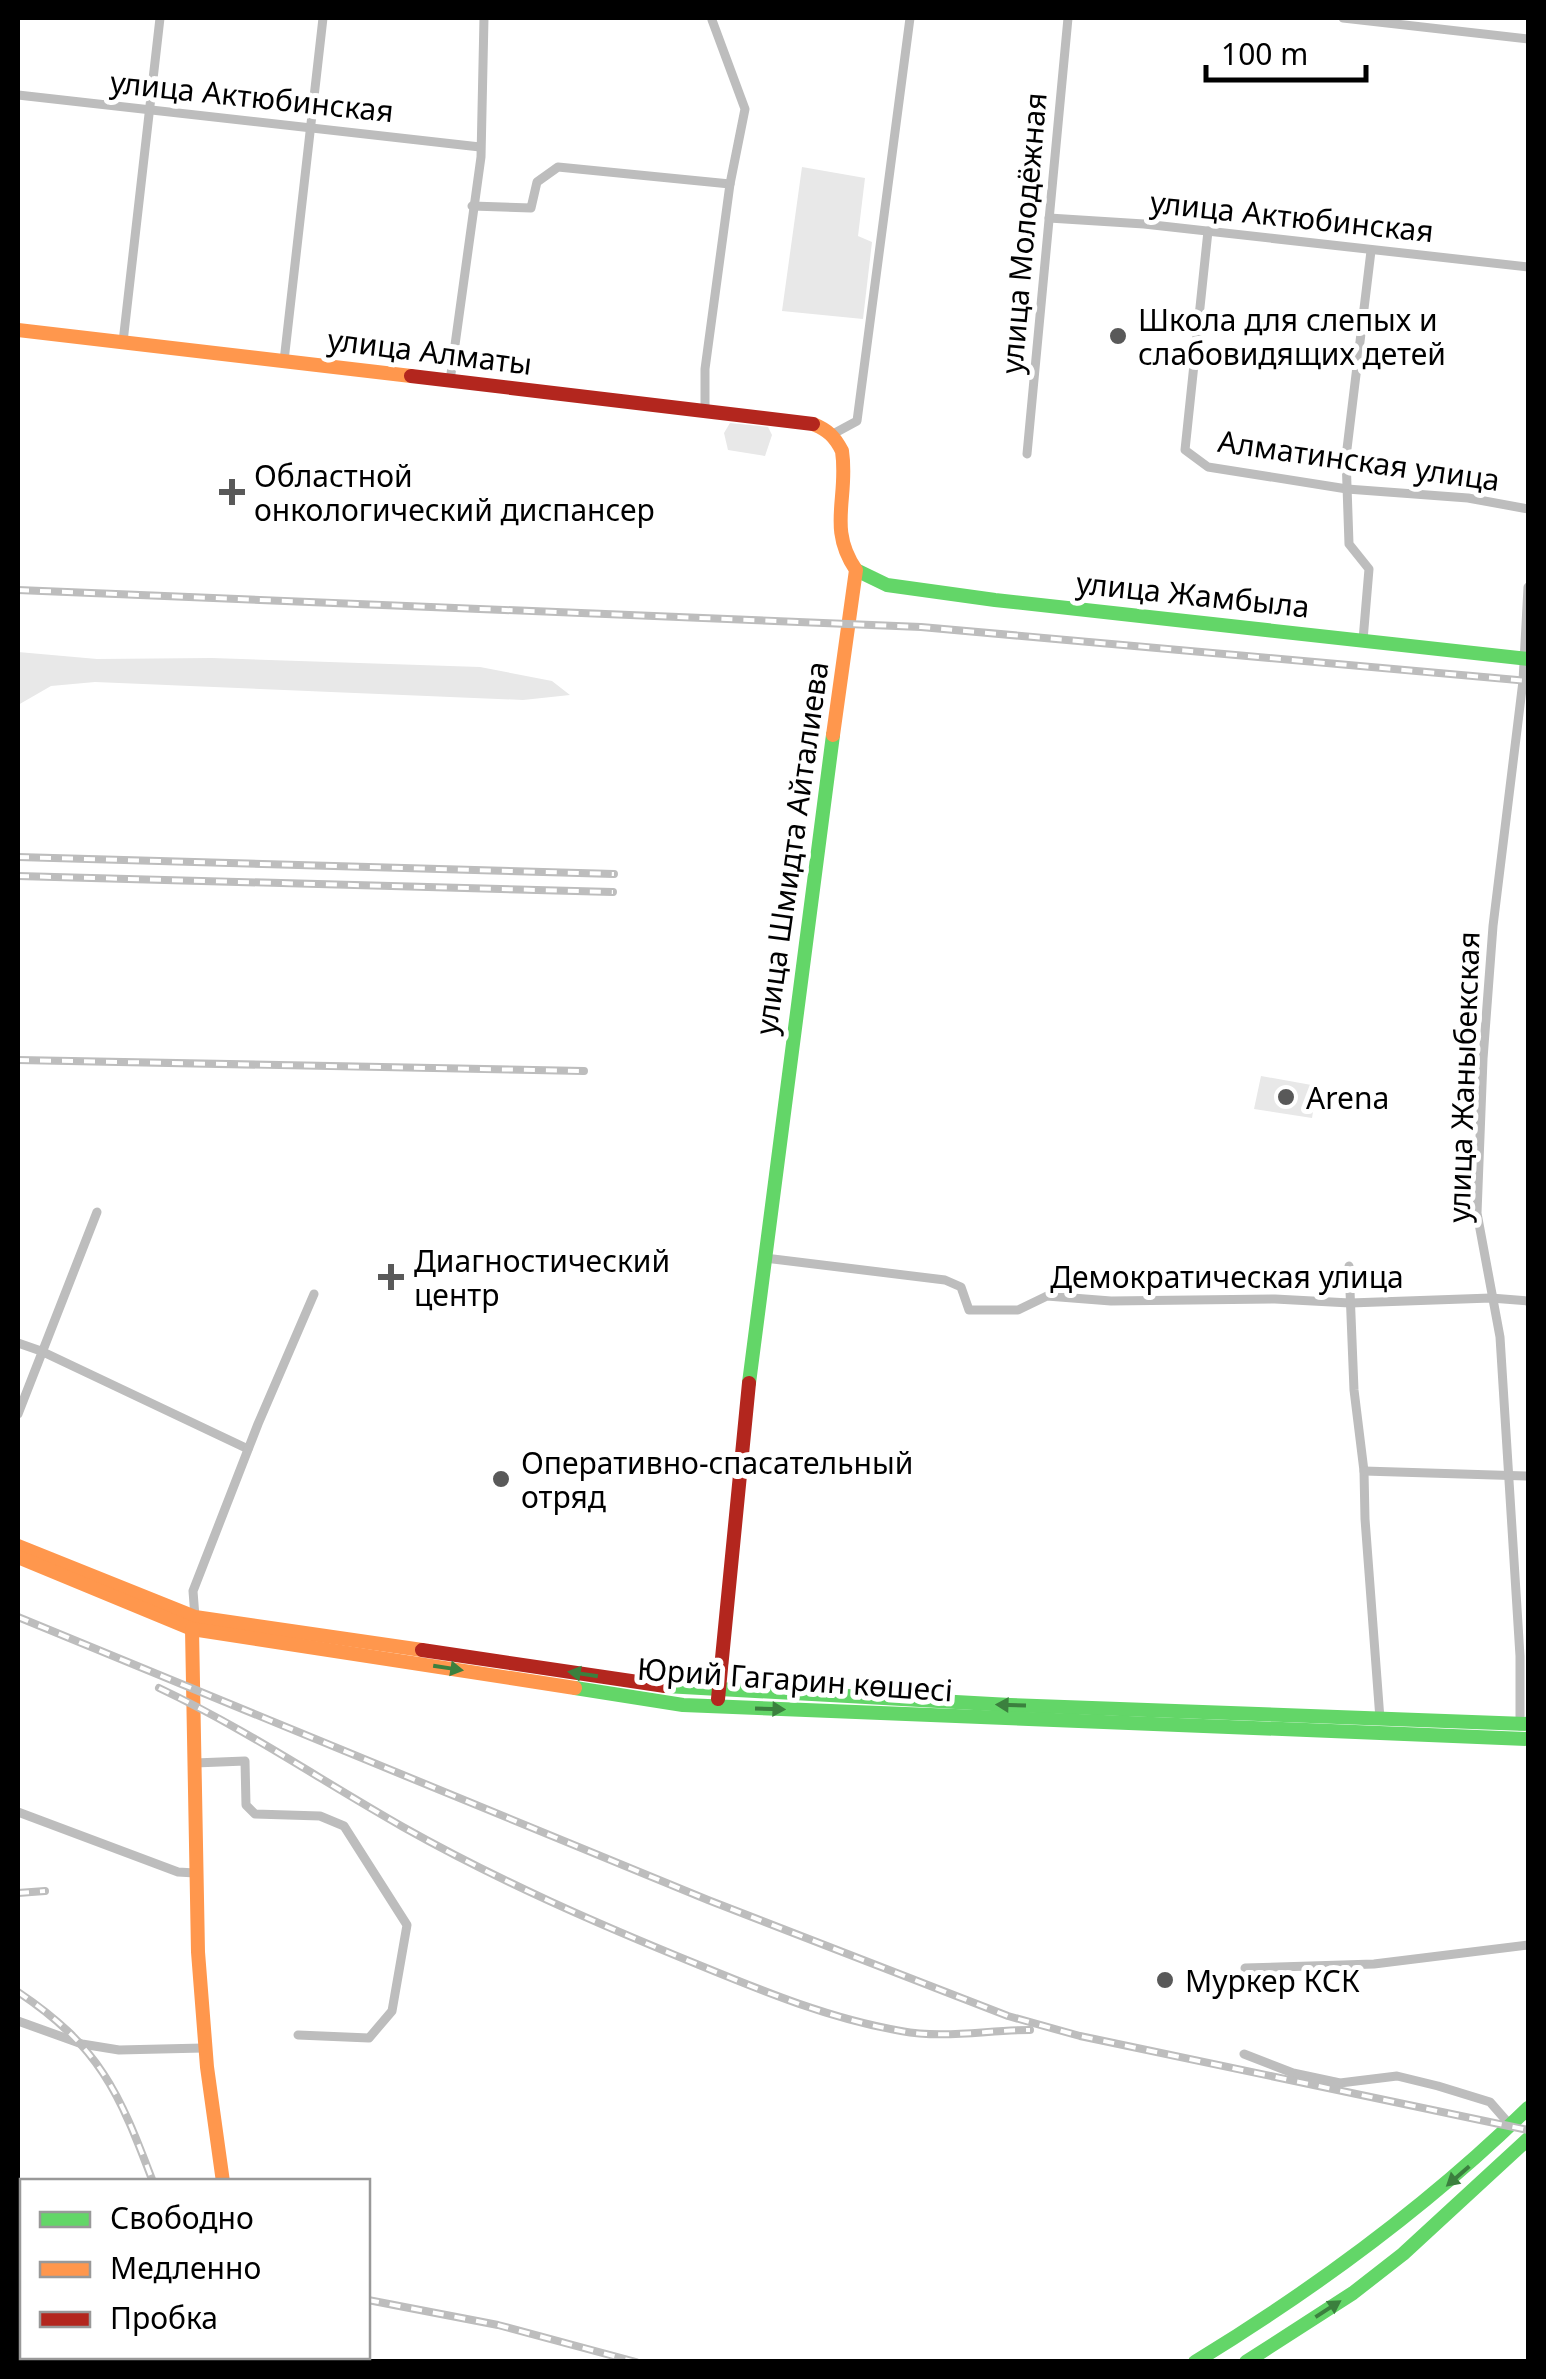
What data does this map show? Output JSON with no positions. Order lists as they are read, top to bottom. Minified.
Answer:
{"streets":{"main road":["улица Алматы","улица Жамбыла","улица Шмидта Айталиева","Юрий Гагарин көшесі"],"street":["улица Актюбинская","улица Молодёжная","Алматинская улица","улица Жаныбекская","Демократическая улица"]},"crossings":[["улица Актюбинская","улица Молодёжная"],["улица Актюбинская","Алматинская улица"],["улица Алматы","улица Шмидта Айталиева"],["улица Жамбыла","улица Шмидта Айталиева"],["улица Жамбыла","улица Жаныбекская"],["улица Шмидта Айталиева","Демократическая улица"],["улица Шмидта Айталиева","Юрий Гагарин көшесі"],["улица Жаныбекская","Демократическая улица"],["улица Жаныбекская","Юрий Гагарин көшесі"]],"places":{"other":["Школа для слепых и слабовидящих детей","Arena","Оперативно-спасательный отряд","Муркер КСК"],"health":["Областной онкологический диспансер","Диагностический центр"]},"legend":["Свободно","Медленно","Пробка"],"scale_bar":"100 m"}
